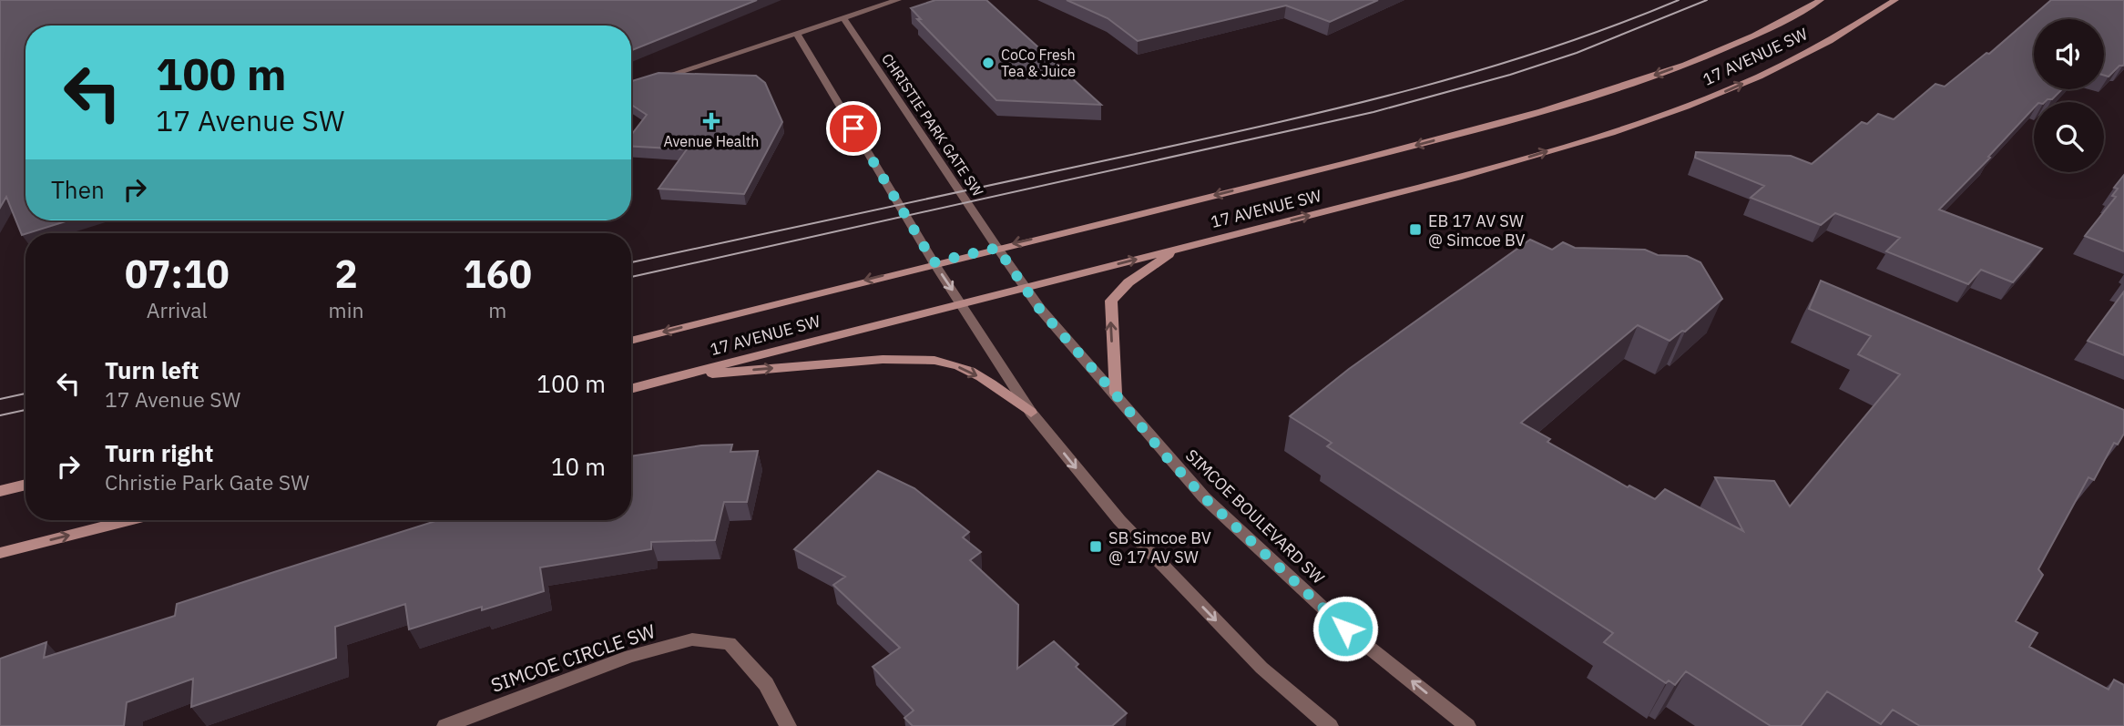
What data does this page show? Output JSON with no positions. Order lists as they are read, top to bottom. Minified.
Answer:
{"streets":{"main road":["17 AVENUE SW"],"street":["CHRISTIE PARK GATE SW","SIMCOE BOULEVARD SW","SIMCOE CIRCLE SW"]},"crossings":[["17 AVENUE SW","CHRISTIE PARK GATE SW"],["17 AVENUE SW","SIMCOE BOULEVARD SW"],["CHRISTIE PARK GATE SW","SIMCOE BOULEVARD SW"]],"places":{"other":["CoCo Fresh Tea & Juice"],"health":["Avenue Health"],"transit":["EB 17 AV SW @ Simcoe BV","SB Simcoe BV @ 17 AV SW"]},"page":{"turn":["100 m","17 Avenue SW"],"then":"Then","eta":["07:10","Arrival","2","min","160","m"],"list":[{"name":"Turn left","note":"17 Avenue SW","value":"100 m"},{"name":"Turn right","note":"Christie Park Gate SW","value":"10 m"}]}}
